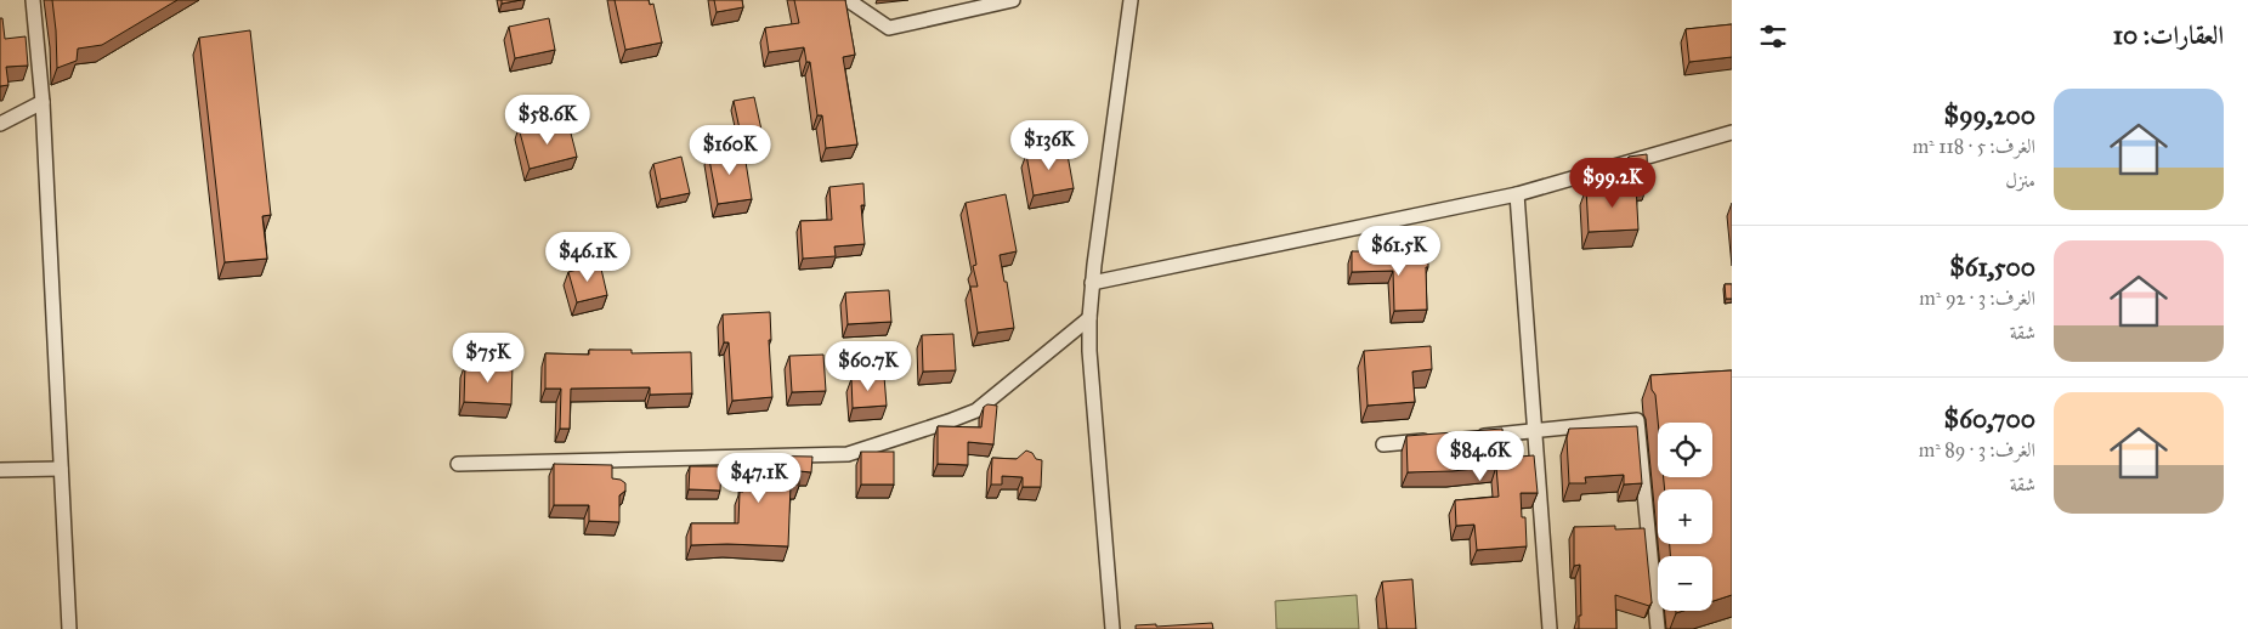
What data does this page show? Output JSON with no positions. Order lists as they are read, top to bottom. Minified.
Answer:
{"page":{"heading":"العقارات: 10","list":[{"name":"$99,200","note":"الغرف: 5 · 118 m² · منزل"},{"name":"$61,500","note":"الغرف: 3 · 92 m² · شقة"},{"name":"$60,700","note":"الغرف: 3 · 89 m² · شقة"}],"price":["$58.6K","$136K","$160K","$99.2K","$61.5K","$46.1K","$75K","$60.7K","$84.6K","$47.1K"],"map_buttons":["+","−"]}}
